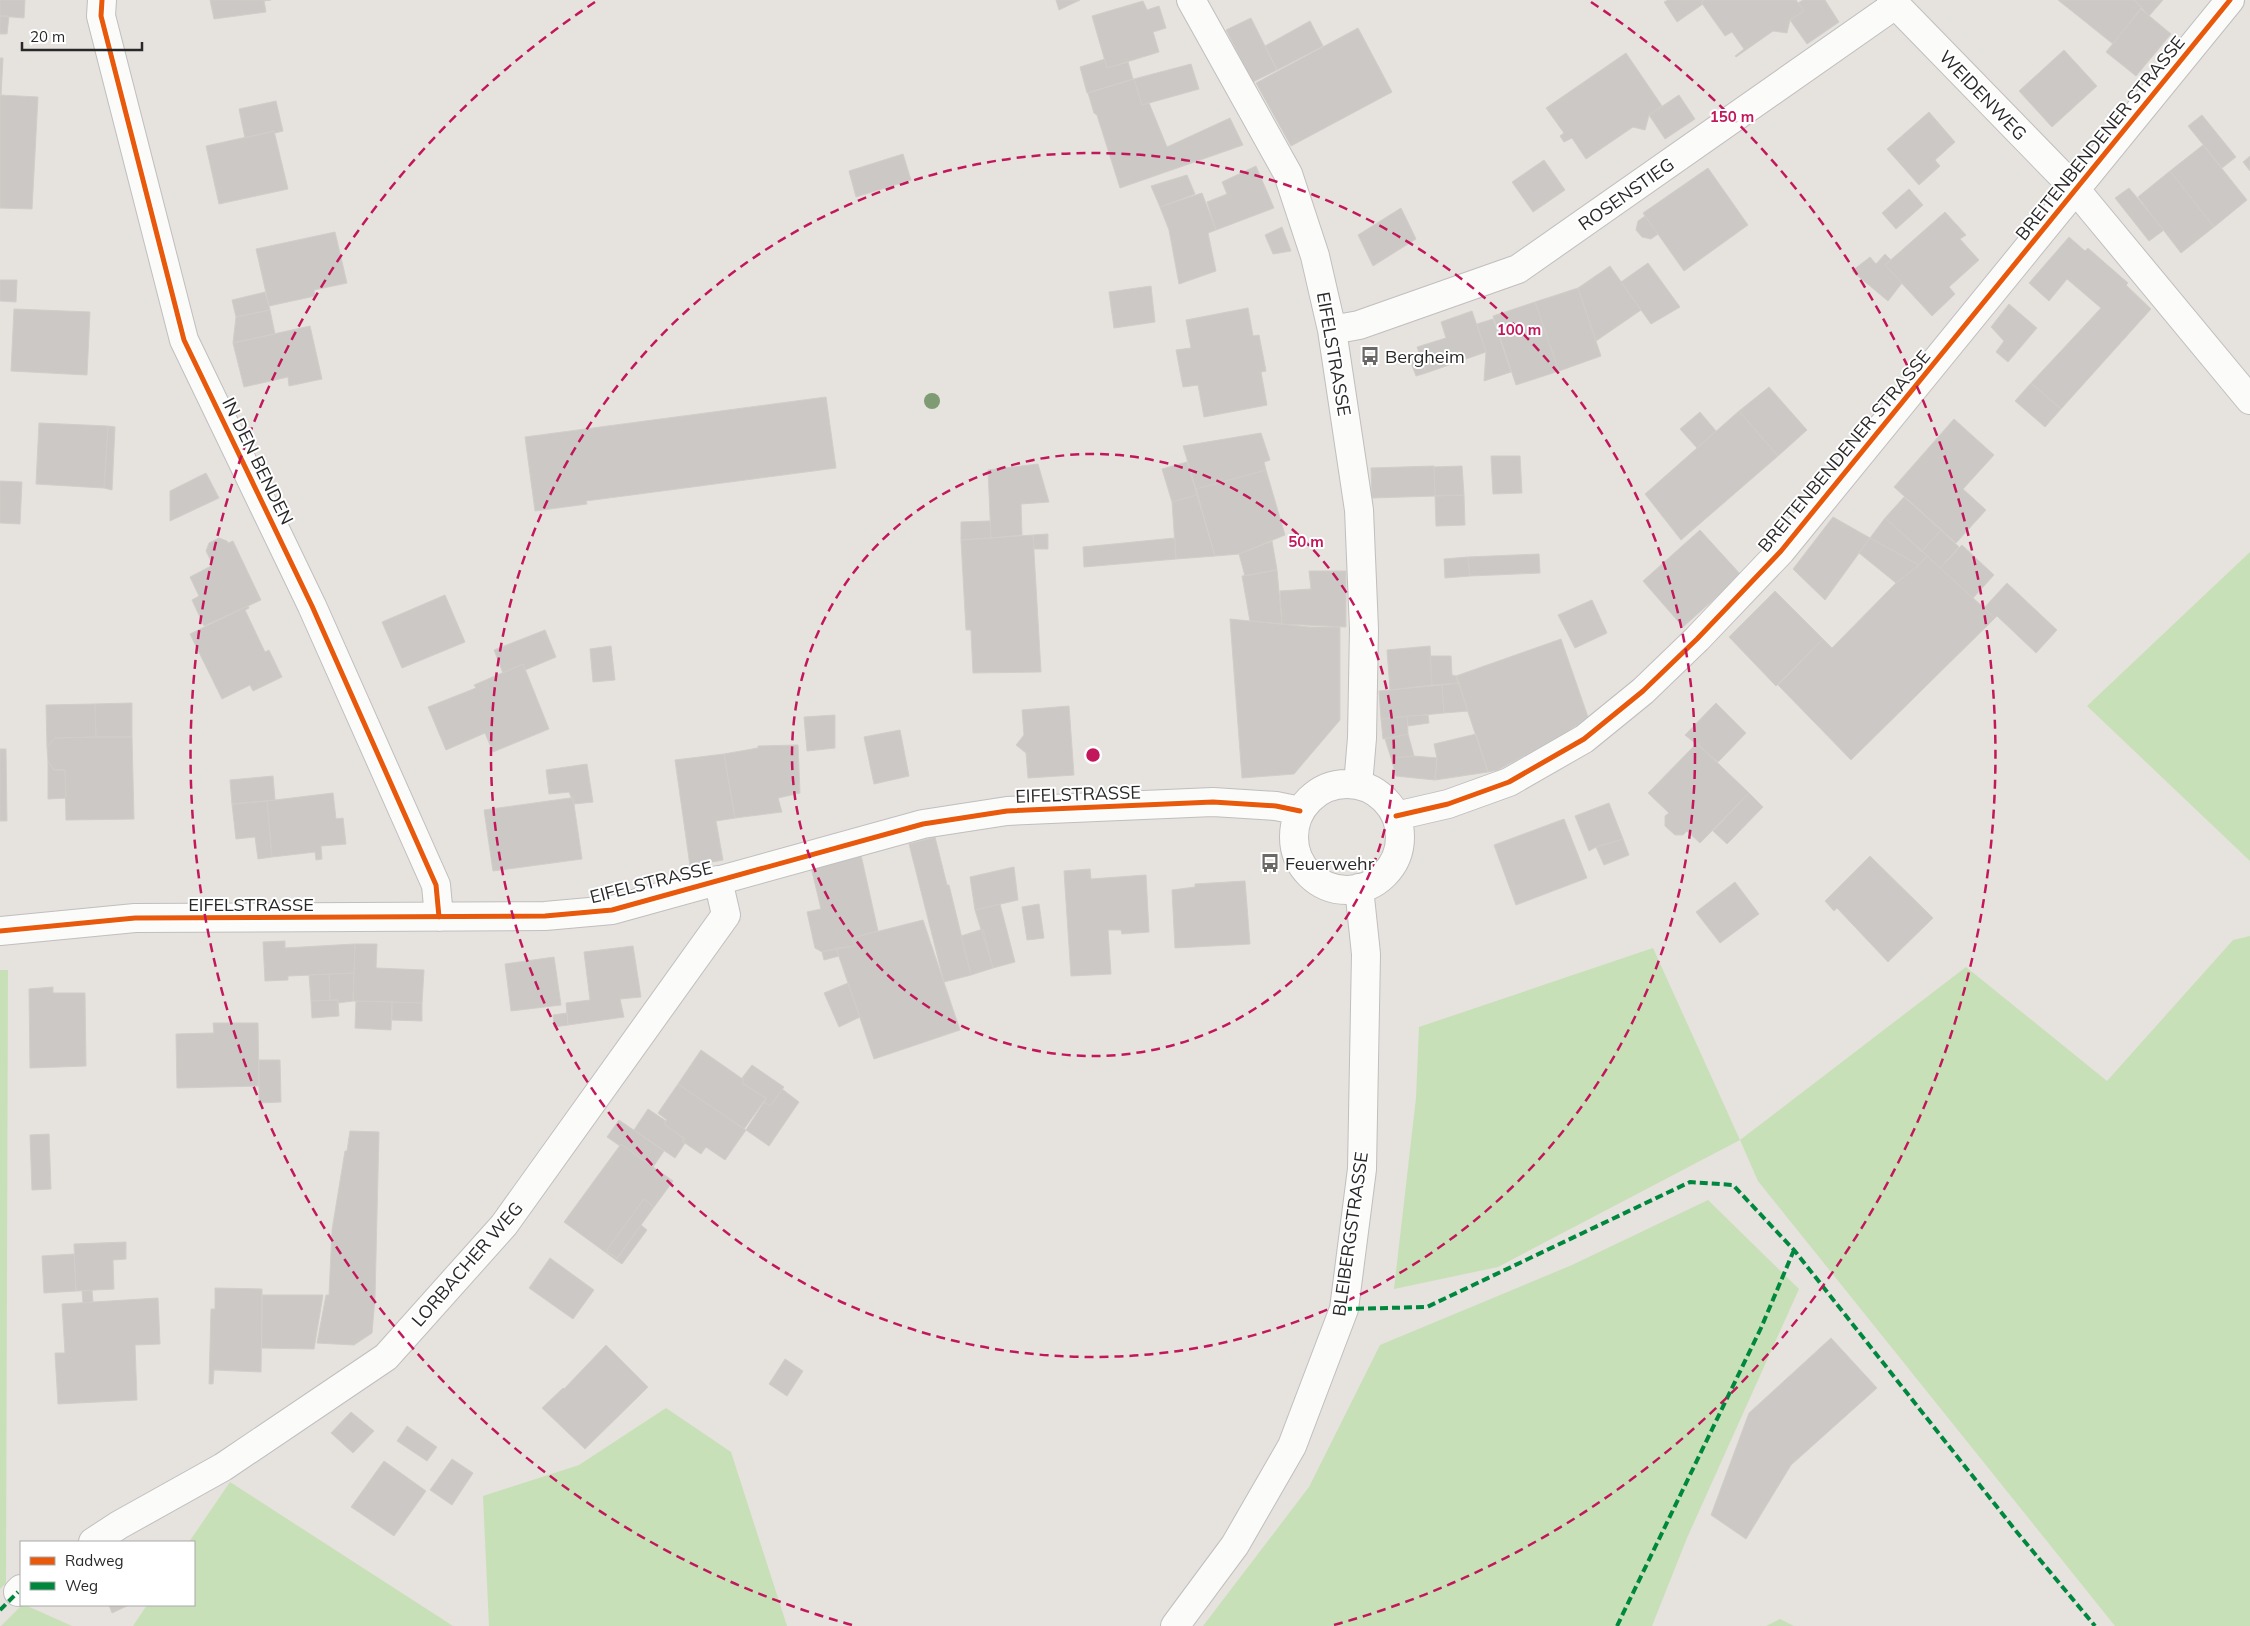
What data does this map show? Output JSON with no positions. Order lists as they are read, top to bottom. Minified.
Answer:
{"streets":{"street":["WEIDENWEG","BREITENBENDENER STRASSE","ROSENSTIEG","EIFELSTRASSE","IN DEN BENDEN","BLEIBERGSTRASSE","LORBACHER WEG"]},"crossings":[["WEIDENWEG","BREITENBENDENER STRASSE"],["WEIDENWEG","ROSENSTIEG"],["BREITENBENDENER STRASSE","EIFELSTRASSE"],["BREITENBENDENER STRASSE","BLEIBERGSTRASSE"],["ROSENSTIEG","EIFELSTRASSE"],["EIFELSTRASSE","IN DEN BENDEN"],["EIFELSTRASSE","BLEIBERGSTRASSE"],["EIFELSTRASSE","LORBACHER WEG"]],"places":{"bus stop":["Bergheim","Feuerwehr"]},"legend":["Radweg","Weg"],"scale_bar":"20 m","rings":["150 m","100 m","50 m"]}
